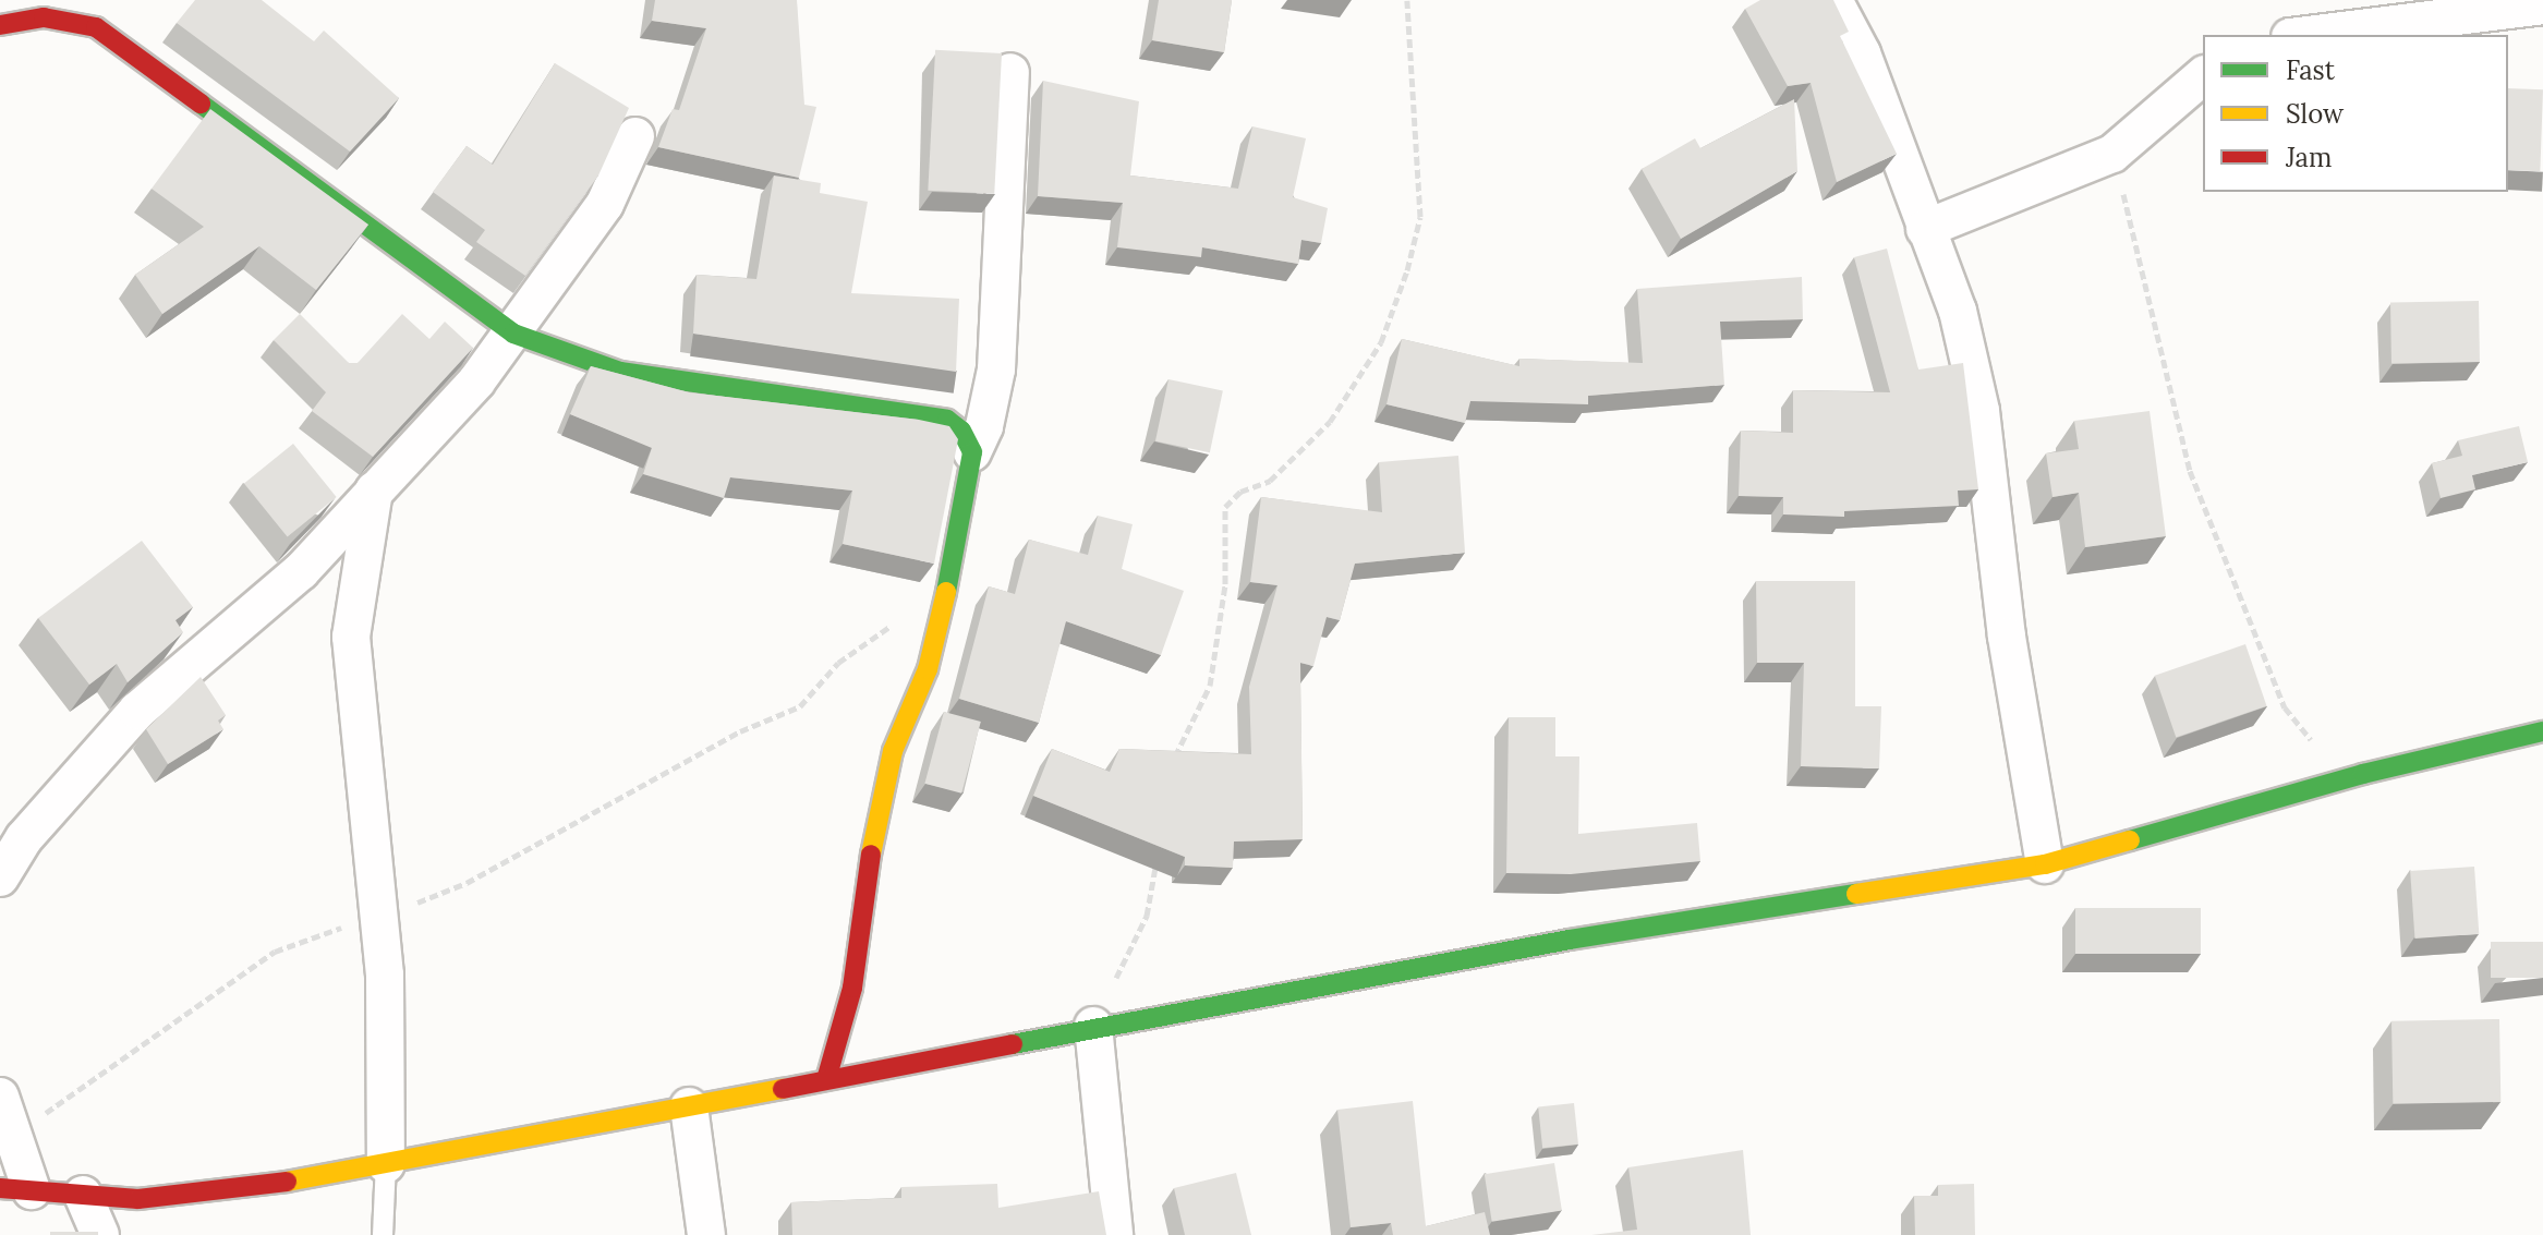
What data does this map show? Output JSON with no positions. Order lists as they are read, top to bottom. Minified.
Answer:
{"legend":["Fast","Slow","Jam"]}
